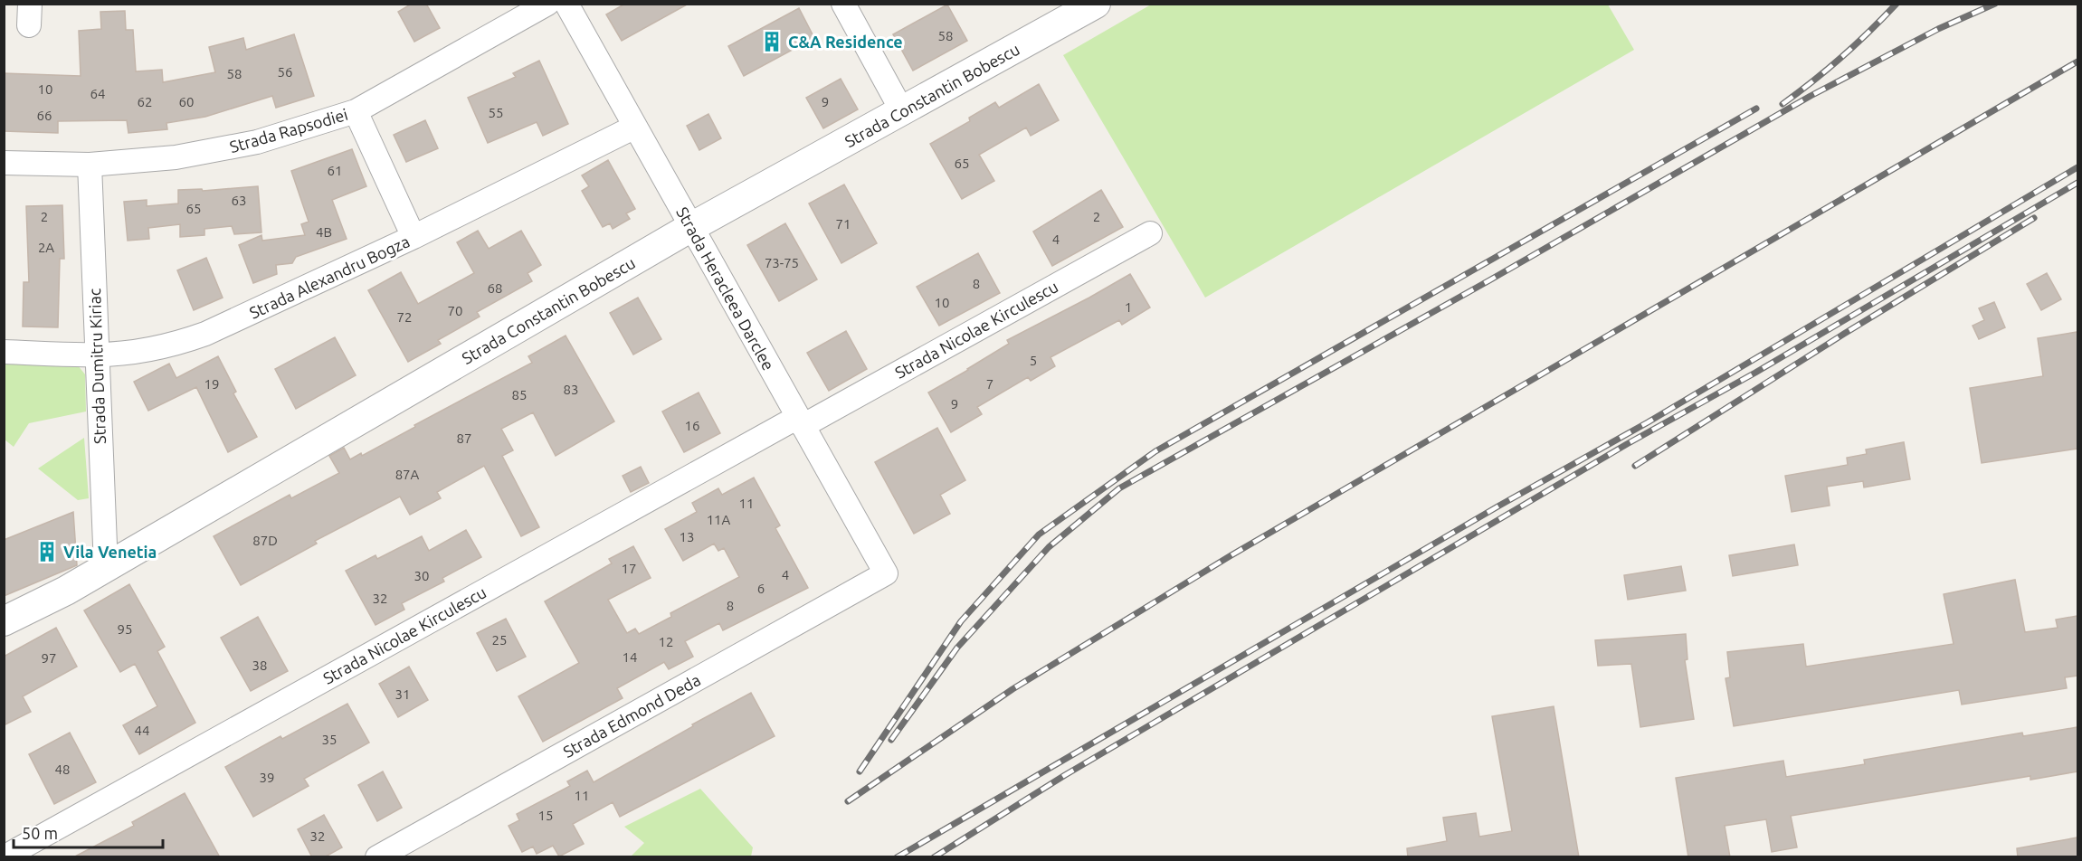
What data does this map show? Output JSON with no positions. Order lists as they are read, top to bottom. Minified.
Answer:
{"streets":{"street":["Strada Constantin Bobescu","Strada Rapsodiei","Strada Alexandru Bogza","Strada Heracleea Darclee","Strada Nicolae Kirculescu","Strada Dumitru Kiriac","Strada Edmond Deda"]},"crossings":[["Strada Constantin Bobescu","Strada Heracleea Darclee"],["Strada Constantin Bobescu","Strada Dumitru Kiriac"],["Strada Rapsodiei","Strada Dumitru Kiriac"],["Strada Alexandru Bogza","Strada Heracleea Darclee"],["Strada Alexandru Bogza","Strada Dumitru Kiriac"],["Strada Heracleea Darclee","Strada Nicolae Kirculescu"],["Strada Heracleea Darclee","Strada Edmond Deda"]],"places":{"building":["C&A Residence","Vila Venetia"]},"house_numbers":["58","56","58","10","64","62","60","9","55","66","65","61","63","65","2","2","71","4B","4","2A","73-75","8","68","10","1","70","72","5","19","7","83","85","9","16","87","87A","11","11A","13","87D","17","4","30","6","32","8","95","25","12","14","97","38","31","44","35","48","39","11","15","32"],"scale_bar":"50 m"}
